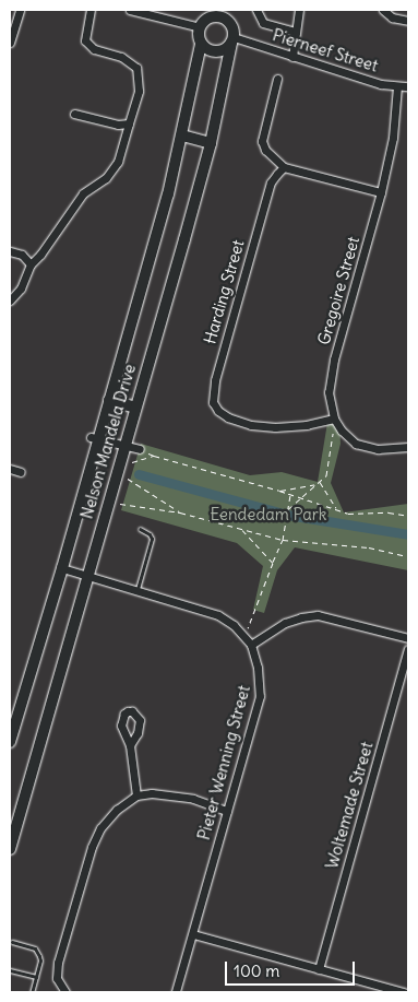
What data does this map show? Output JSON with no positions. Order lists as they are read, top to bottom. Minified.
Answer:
{"streets":{"street":["Pierneef Street","Gregoire Street","Harding Street","Nelson Mandela Drive","Pieter Wenning Street","Woltemade Street"]},"crossings":[["Pierneef Street","Gregoire Street"],["Pierneef Street","Nelson Mandela Drive"],["Gregoire Street","Harding Street"]],"parks":["Eendedam Park"],"scale_bar":"100 m"}
